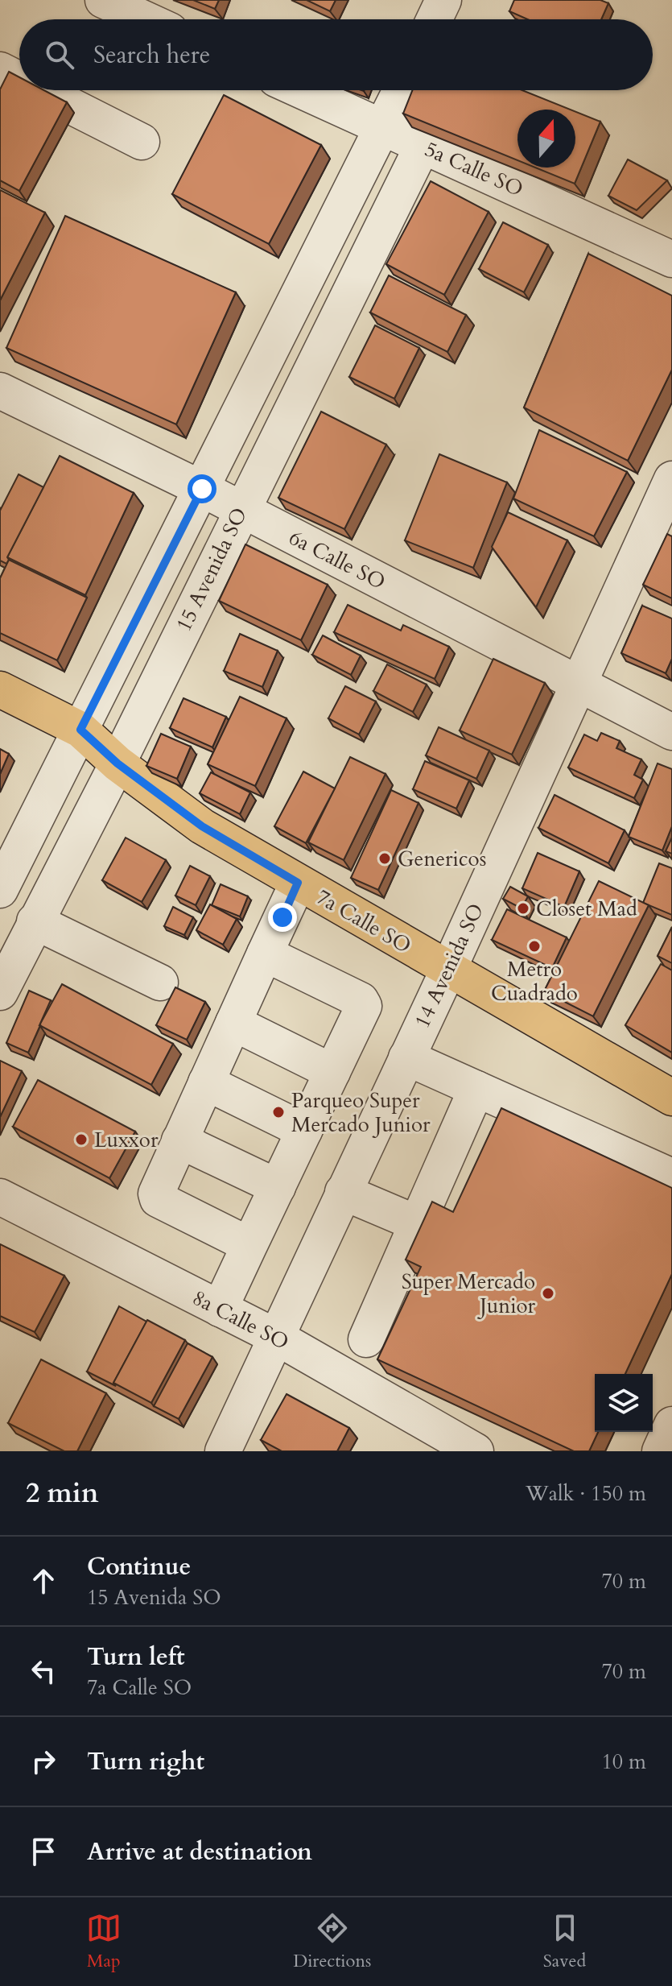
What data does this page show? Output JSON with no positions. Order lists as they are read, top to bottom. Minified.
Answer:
{"streets":{"main road":["7a Calle SO"],"street":["5a Calle SO","6a Calle SO","15 Avenida SO","14 Avenida SO","8a Calle SO"]},"crossings":[["5a Calle SO","15 Avenida SO"],["6a Calle SO","15 Avenida SO"],["6a Calle SO","14 Avenida SO"],["15 Avenida SO","7a Calle SO"],["7a Calle SO","14 Avenida SO"],["14 Avenida SO","8a Calle SO"]],"places":["Genericos","Closet Mad","Metro Cuadrado","Parqueo Super Mercado Junior","Luxxor","Super Mercado Junior"],"north":"top","page":{"search":"Search here","heading":["2 min","Walk · 150 m"],"list":[["Continue","15 Avenida SO","70 m"],["Turn left","7a Calle SO","70 m"],["Turn right","10 m"],"Arrive at destination"],"nav":["Map","Directions","Saved"]}}
